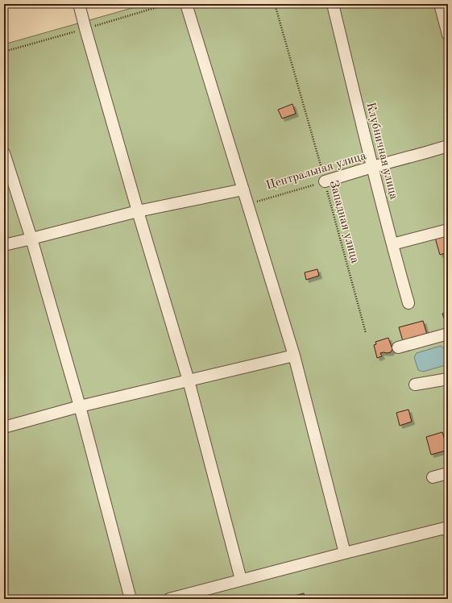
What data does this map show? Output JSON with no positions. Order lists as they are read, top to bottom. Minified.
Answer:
{"streets":{"lane":["Клубничная улица","Центральная улица"],"path":["Западная улица"]},"crossings":[["Клубничная улица","Центральная улица"],["Центральная улица","Западная улица"]]}
